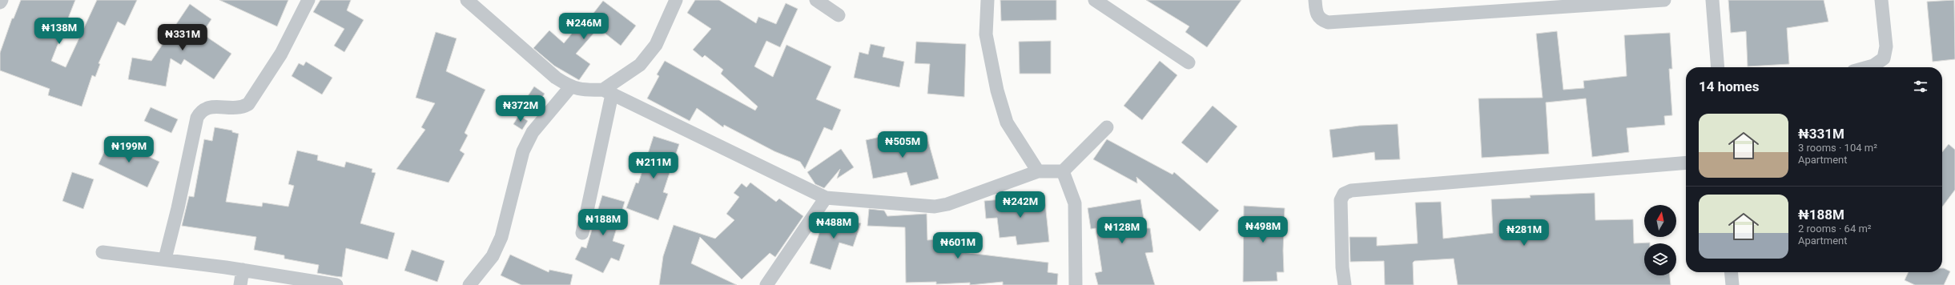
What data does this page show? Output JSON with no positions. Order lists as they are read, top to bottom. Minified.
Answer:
{"north":"top","page":{"price":["₦246M","₦138M","₦331M","₦372M","₦505M","₦199M","₦211M","₦242M","₦188M","₦488M","₦498M","₦128M","₦281M","₦601M"],"heading":"14 homes","list":[{"name":"₦331M","note":"3 rooms · 104 m² · Apartment"},{"name":"₦188M","note":"2 rooms · 64 m² · Apartment"}]}}
